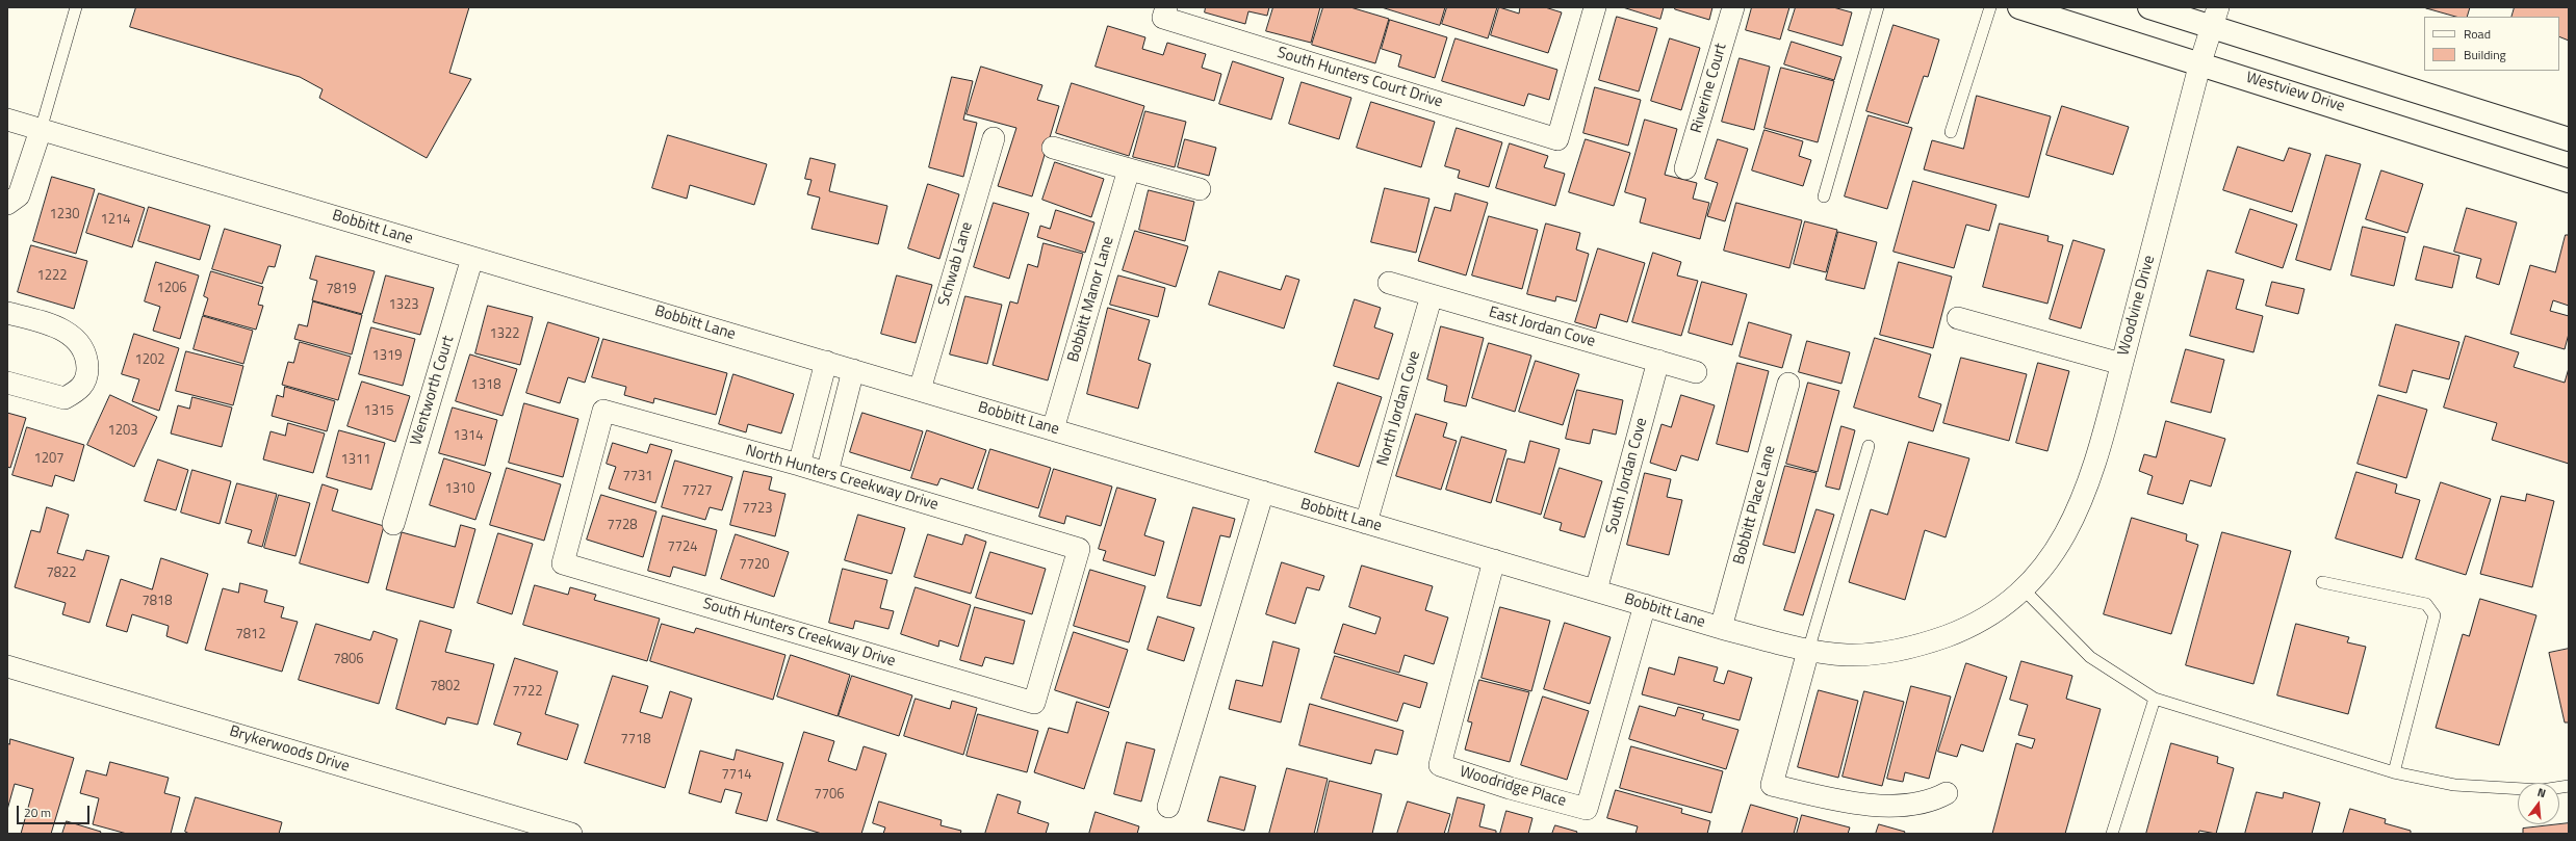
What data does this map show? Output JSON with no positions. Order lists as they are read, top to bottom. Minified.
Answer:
{"streets":{"main road":["Westview Drive"],"street":["South Hunters Court Drive","Riverine Court","Bobbitt Lane","Schwab Lane","Bobbitt Manor Lane","Woodvine Drive","East Jordan Cove","Wentworth Court","North Jordan Cove","South Jordan Cove","North Hunters Creekway Drive","Bobbitt Place Lane","South Hunters Creekway Drive","Brykerwoods Drive","Woodridge Place"]},"crossings":[["Westview Drive","Woodvine Drive"],["Bobbitt Lane","Schwab Lane"],["Bobbitt Lane","Bobbitt Manor Lane"],["Bobbitt Lane","Woodvine Drive"],["Bobbitt Lane","Wentworth Court"],["Bobbitt Lane","North Jordan Cove"],["Bobbitt Lane","South Jordan Cove"],["Bobbitt Lane","Bobbitt Place Lane"],["Bobbitt Lane","Woodridge Place"],["East Jordan Cove","North Jordan Cove"],["East Jordan Cove","South Jordan Cove"],["North Hunters Creekway Drive","South Hunters Creekway Drive"]],"house_numbers":["1230","1214","1222","1206","7819","1323","1322","1319","1202","1318","1315","1203","1314","1207","1311","7731","1310","7727","7723","7728","7724","7720","7822","7818","7812","7806","7802","7722","7718","7714","7706"],"legend":["Road","Building"],"scale_bar":"20 m","north":"top"}
